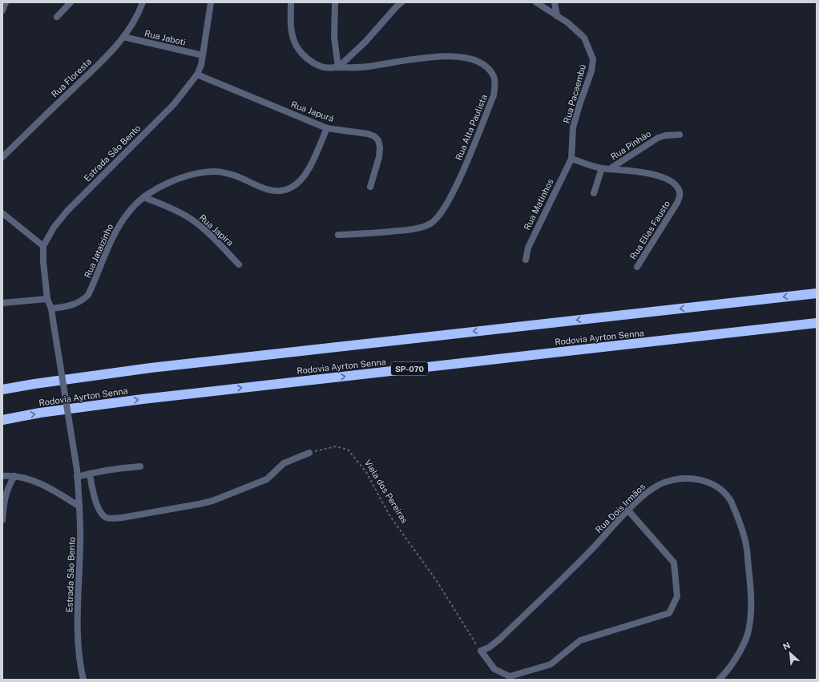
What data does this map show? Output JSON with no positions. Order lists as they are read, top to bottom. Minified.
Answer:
{"streets":{"highway":["Rodovia Ayrton Senna","SP-070"],"street":["Rua Jaboti","Rua Floresta","Rua Pacaembú","Rua Japurá","Rua Alta Paulista","Rua Pinhão","Estrada São Bento","Rua Matinhos","Rua Japira","Rua Elias Fausto","Rua Jataizinho","Rua Dois Irmãos"],"path":["Viela dos Pereiras"]},"crossings":[["Rua Jaboti","Rua Floresta"],["Rua Jaboti","Estrada São Bento"],["Rua Pacaembú","Rua Matinhos"],["Rua Pacaembú","Rua Elias Fausto"],["Rua Japurá","Estrada São Bento"],["Rua Japurá","Rua Jataizinho"],["Rua Pinhão","Rua Elias Fausto"],["Estrada São Bento","Rua Jataizinho"],["Rua Matinhos","Rua Elias Fausto"],["Rua Japira","Rua Jataizinho"],["Viela dos Pereiras","Rua Dois Irmãos"]],"north":"top left"}
